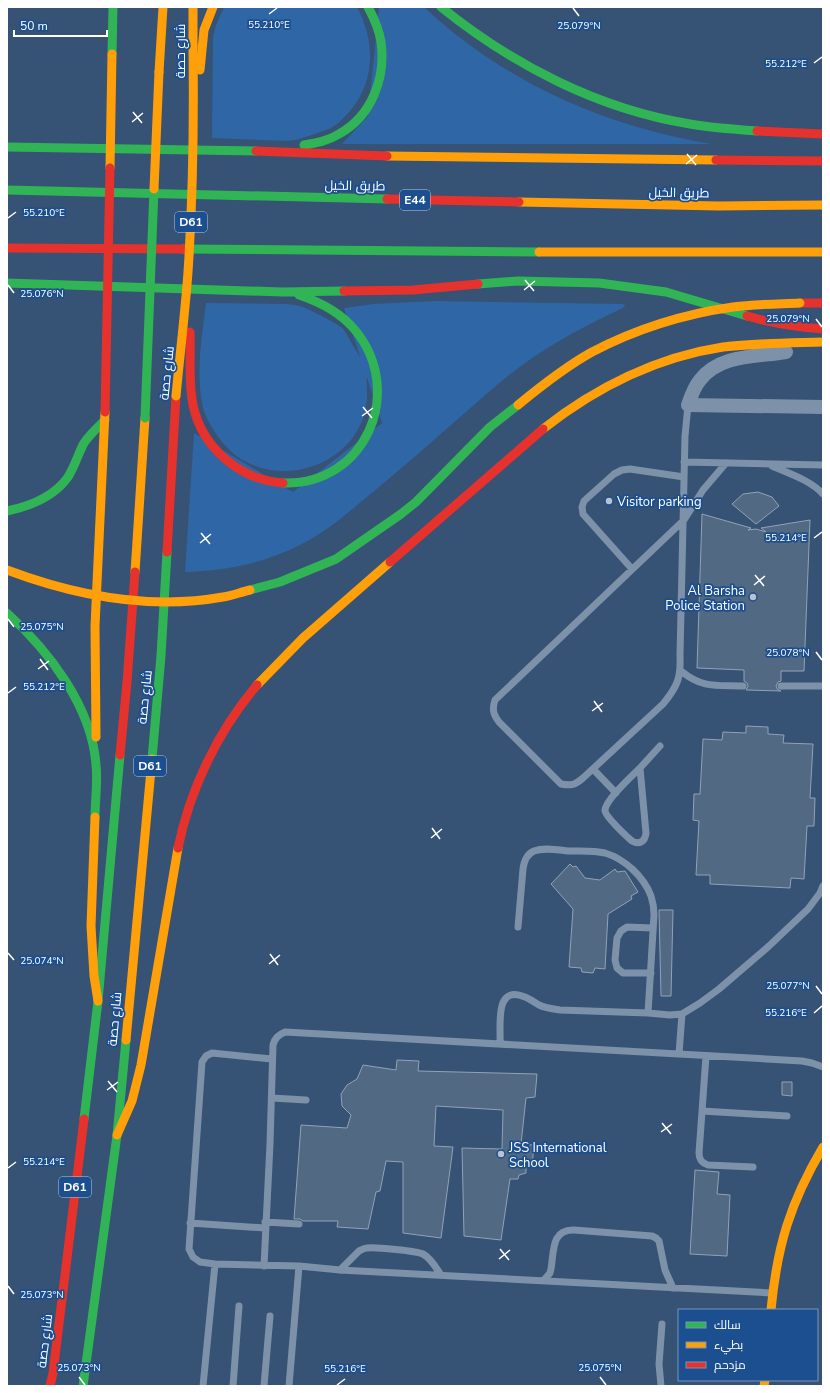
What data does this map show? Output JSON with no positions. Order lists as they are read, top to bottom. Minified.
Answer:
{"streets":{"main road":["شارع حصة","طريق الخيل","E44","D61"]},"places":["Visitor parking","Al Barsha Police Station","JSS International School"],"legend":["سالك","بطيء","مزدحم"],"scale_bar":"50 m","coordinates":["55.210°E","25.079°N","55.212°E","25.076°N","55.214°E","25.075°N","25.078°N","25.074°N","25.077°N","55.216°E","25.073°N"]}
